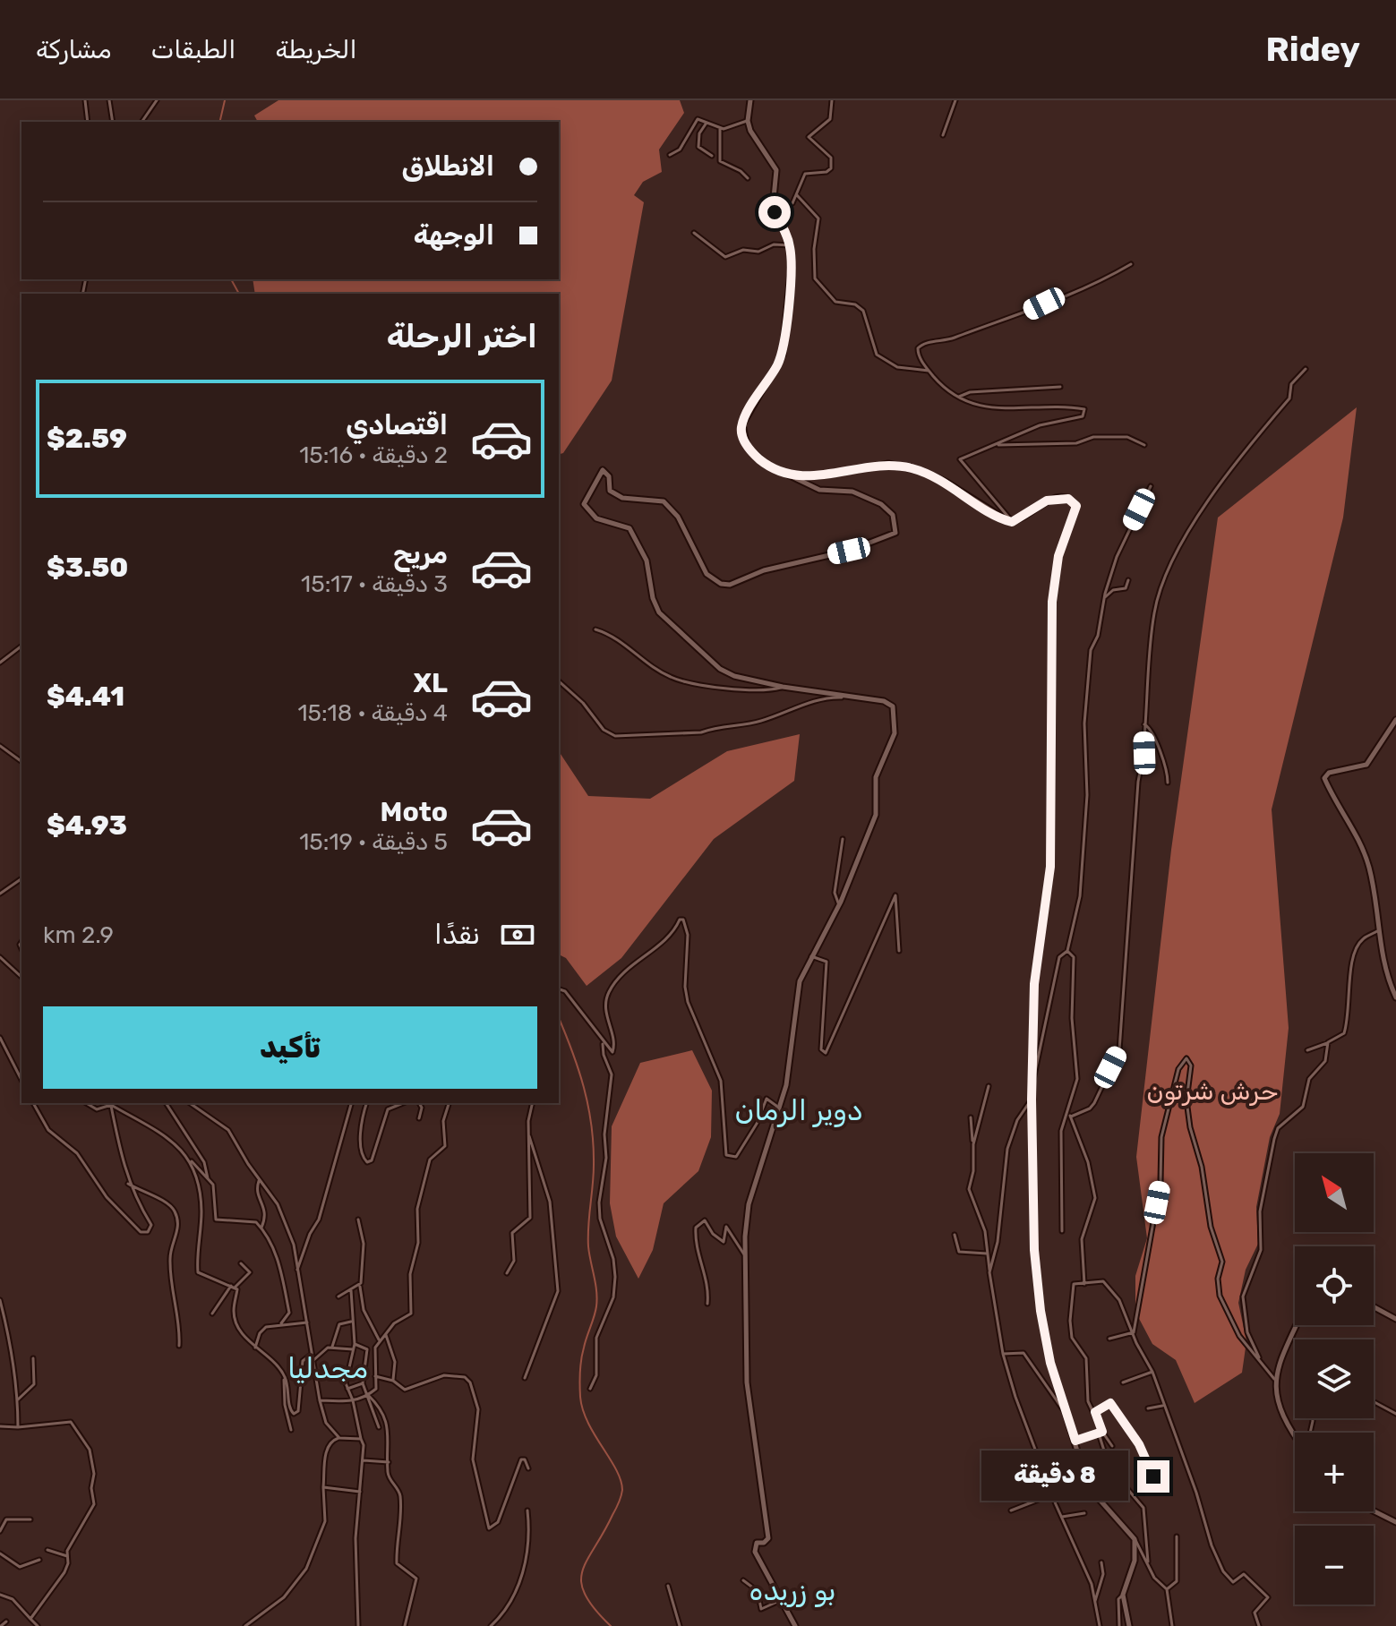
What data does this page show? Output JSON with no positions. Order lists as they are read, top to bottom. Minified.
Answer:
{"districts":["دوير الرمان","مجدليا","بو زريده"],"parks":["حرش شرتون"],"north":"top left","page":{"header":"Ridey","nav":["الخريطة","الطبقات","مشاركة"],"banner":["الانطلاق","الوجهة"],"heading":"اختر الرحلة","list":[{"name":"اقتصادي","note":"2 دقيقة · 15:16","value":"$2.59"},{"name":"مريح","note":"3 دقيقة · 15:17","value":"$3.50"},{"name":"XL","note":"4 دقيقة · 15:18","value":"$4.41"},{"name":"Moto","note":"5 دقيقة · 15:19","value":"$4.93"}],"pay":["نقدًا","2.9 km"],"buttons":"تأكيد","map_buttons":["+","−"],"bubble":"8 دقيقة"}}
